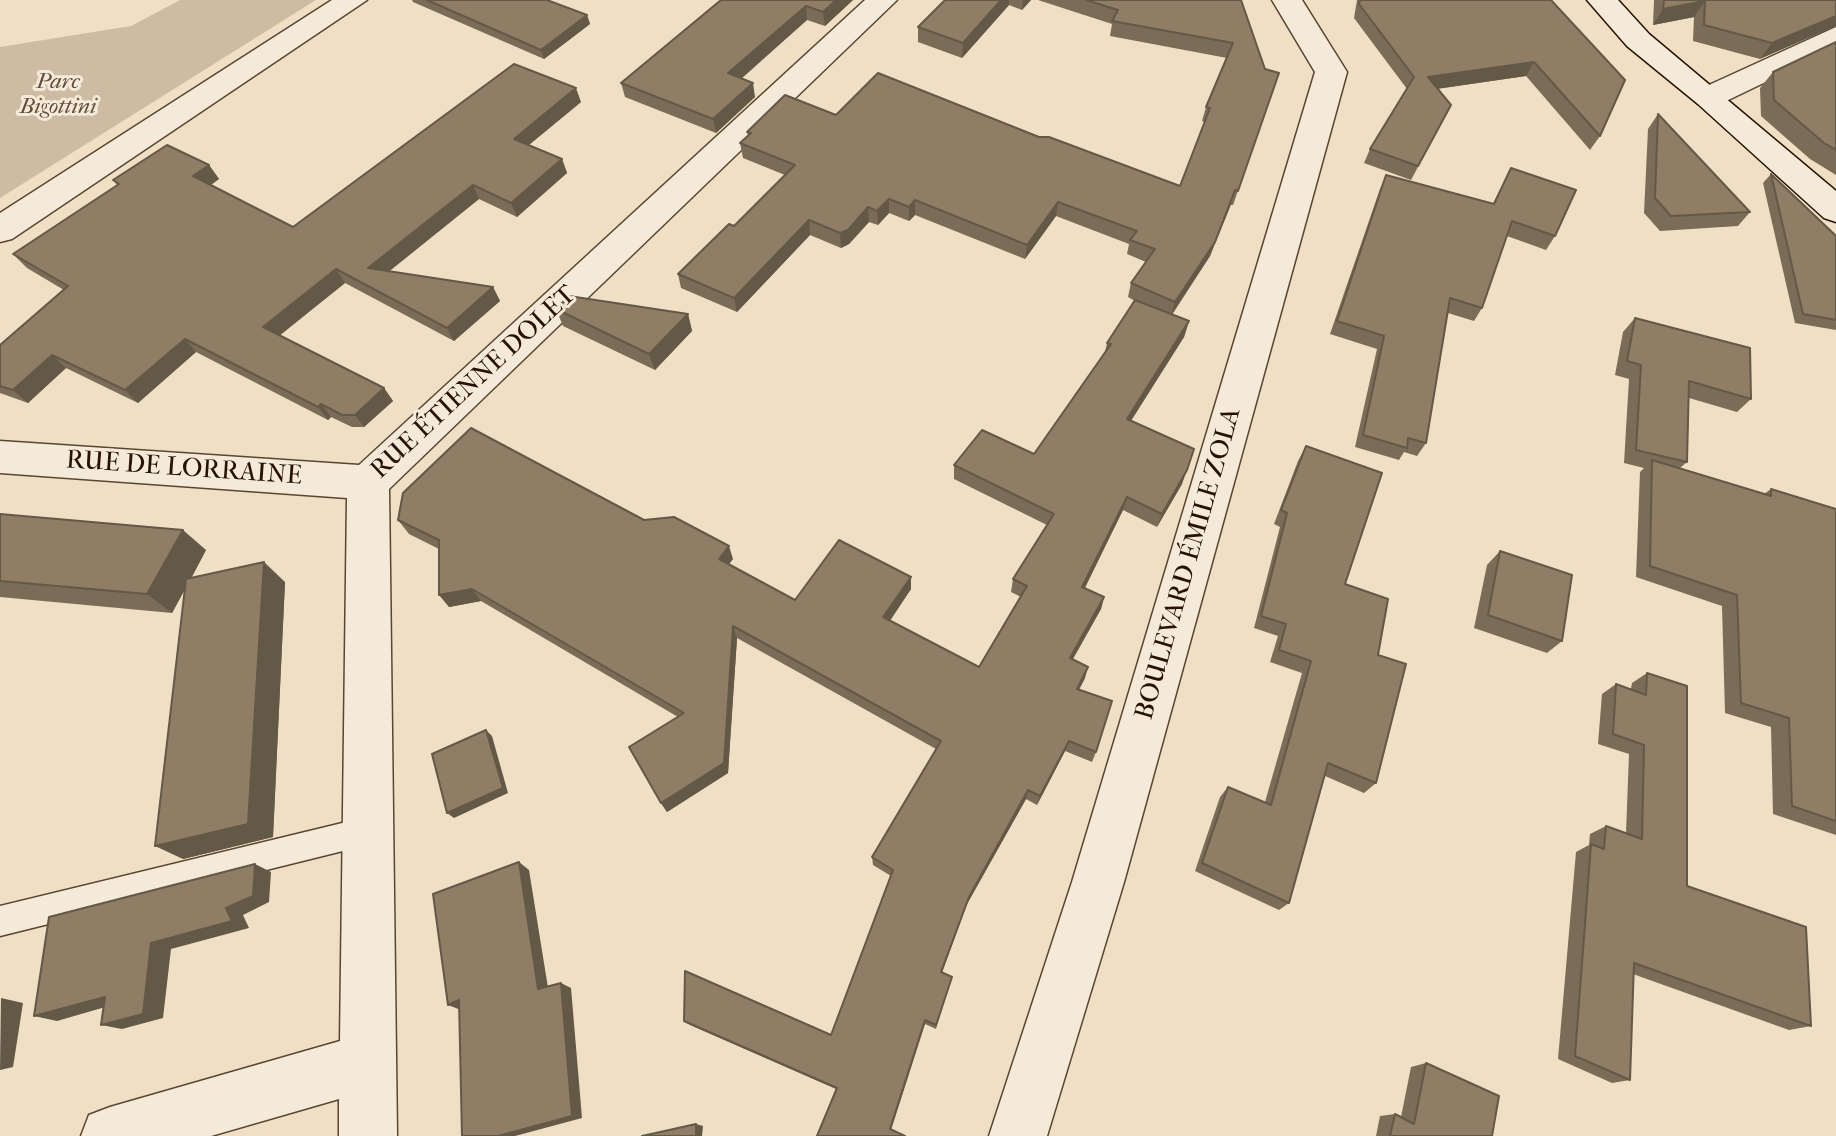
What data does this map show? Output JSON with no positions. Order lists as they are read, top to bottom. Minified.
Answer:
{"streets":{"street":["RUE ÉTIENNE DOLET","RUE DE LORRAINE","BOULEVARD ÉMILE ZOLA"]},"crossings":[["RUE ÉTIENNE DOLET","RUE DE LORRAINE"]],"parks":["Parc Bigottini"]}
